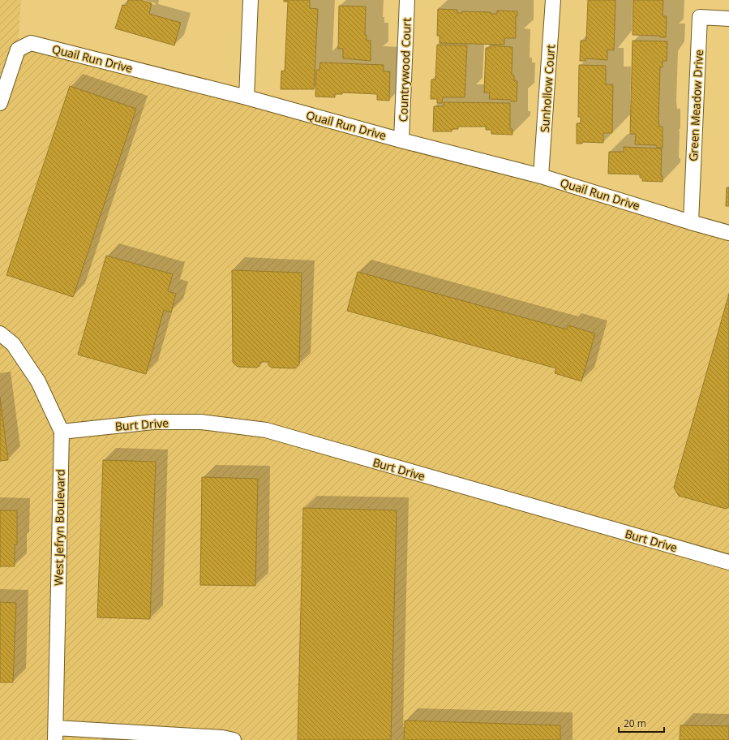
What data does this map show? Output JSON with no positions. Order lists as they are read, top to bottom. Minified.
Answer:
{"streets":{"street":["Quail Run Drive","Countrywood Court","Sunhollow Court","Green Meadow Drive","Burt Drive","West Jefryn Boulevard"]},"crossings":[["Quail Run Drive","Countrywood Court"],["Quail Run Drive","Sunhollow Court"],["Quail Run Drive","Green Meadow Drive"],["Burt Drive","West Jefryn Boulevard"]],"scale_bar":"20 m"}
